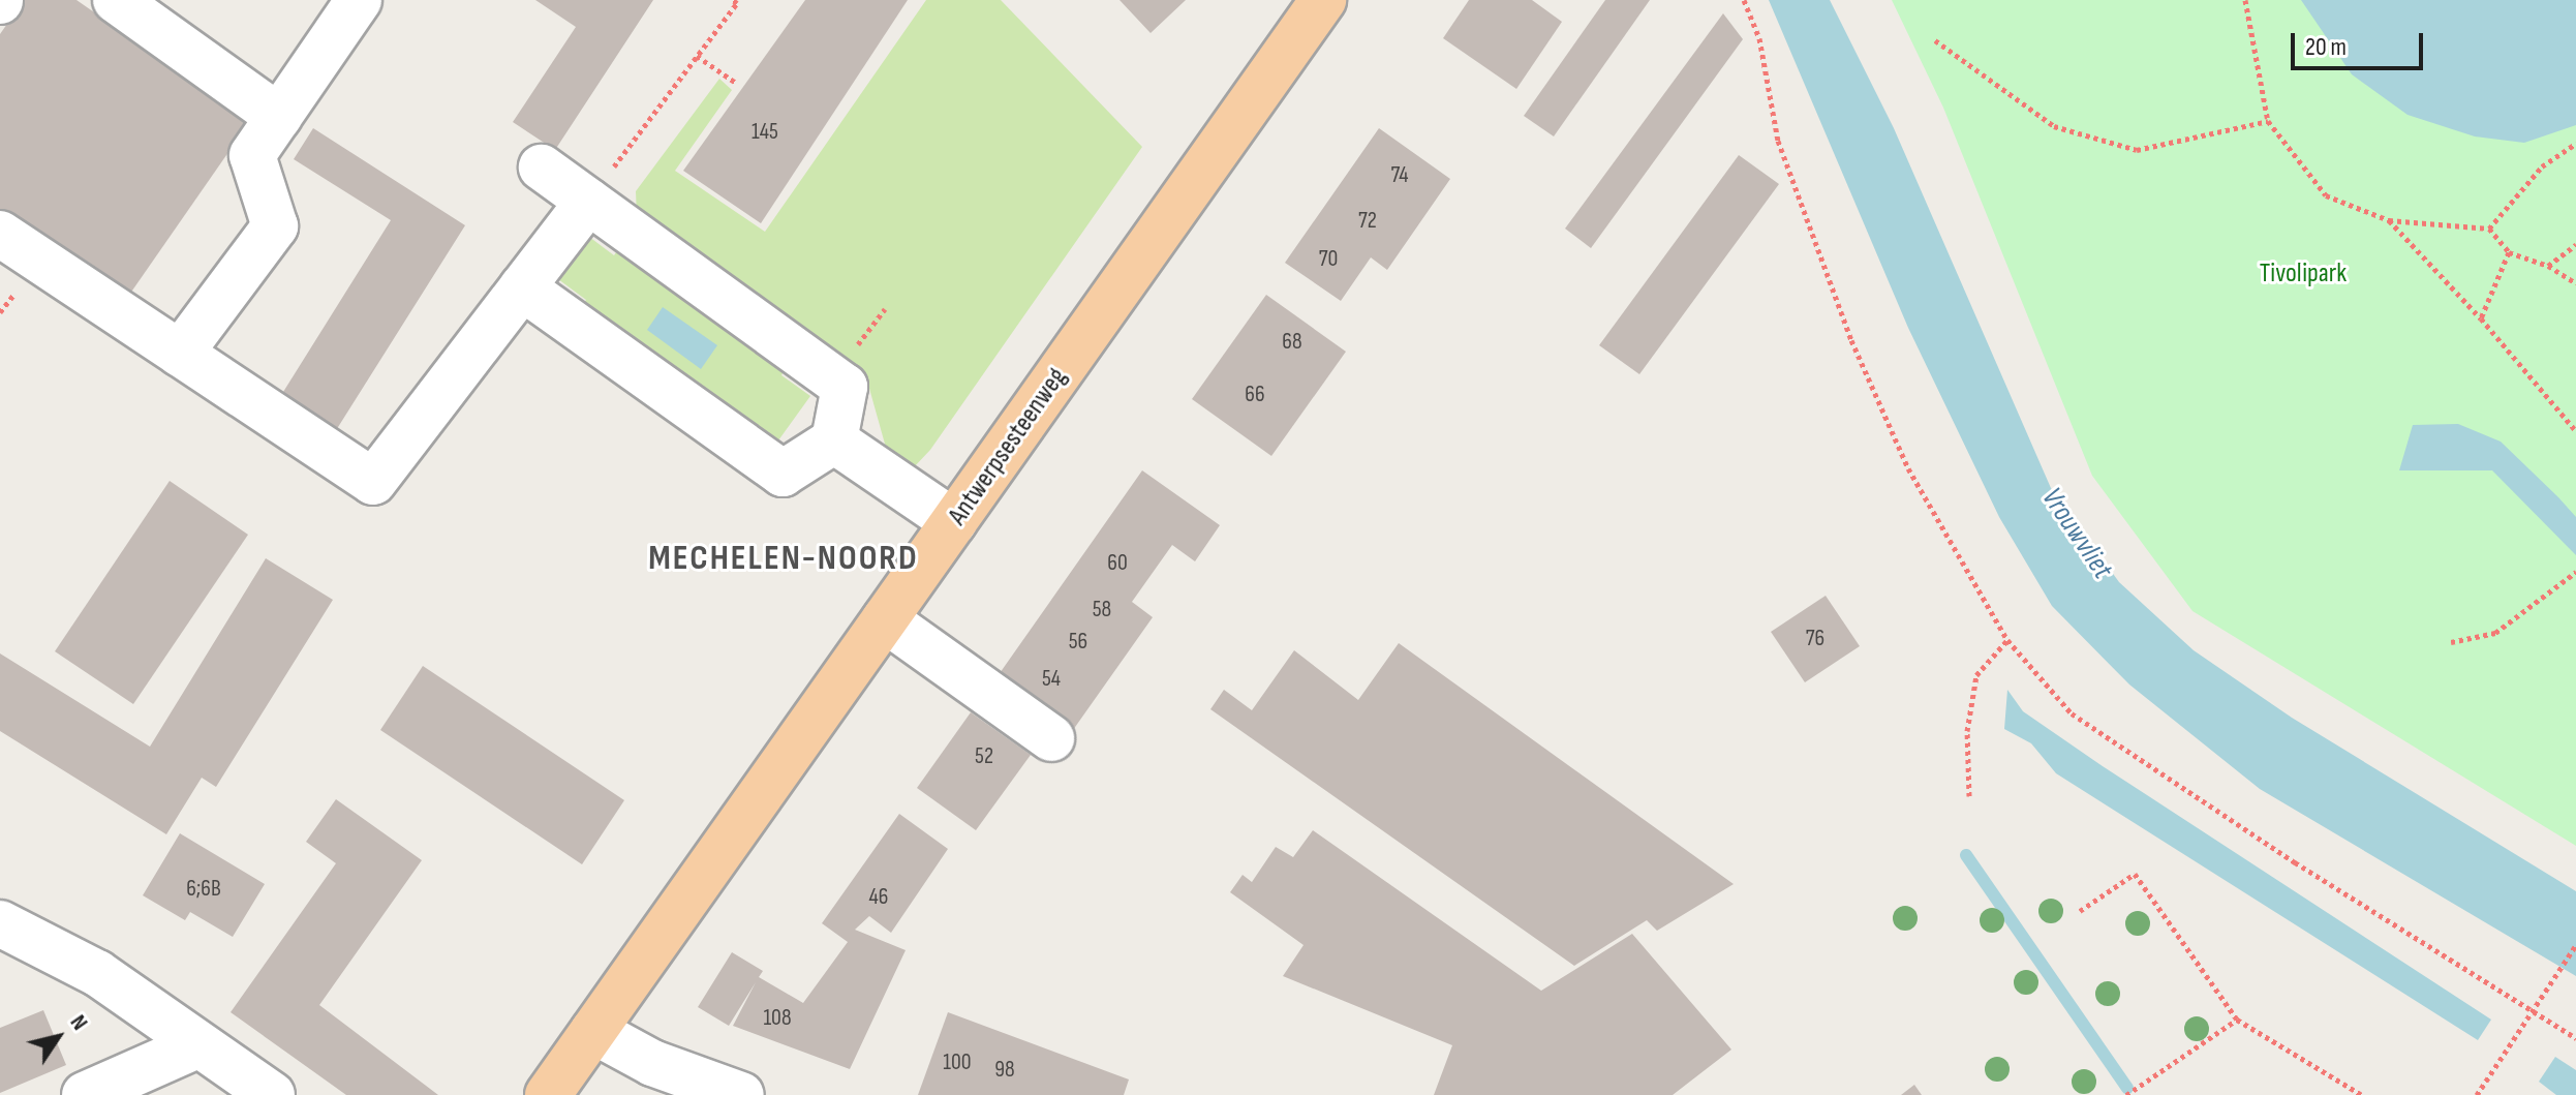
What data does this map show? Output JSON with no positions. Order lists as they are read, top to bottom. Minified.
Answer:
{"streets":{"main road":["Antwerpsesteenweg"]},"districts":["MECHELEN-NOORD"],"water":["Vrouwvliet"],"parks":["Tivolipark"],"house_numbers":["145","74","72","70","68","66","60","58","76","56","54","52","6;6B","46","108","100","98"],"scale_bar":"20 m","north":"top right"}
